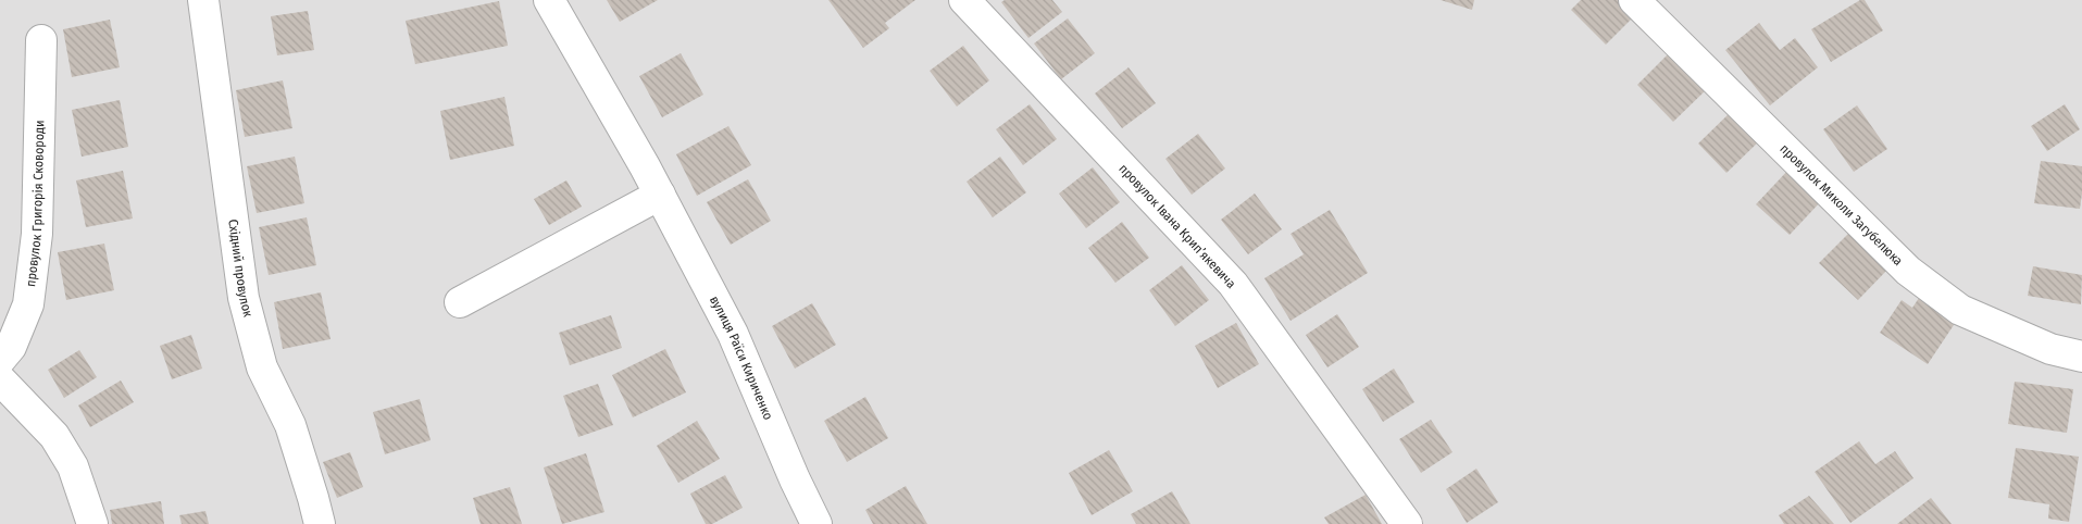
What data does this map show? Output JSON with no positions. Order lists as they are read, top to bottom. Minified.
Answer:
{"streets":{"street":["провулок Григорія Сковороди","провулок Миколи Загубелюка","провулок Івана Крипʼякевича","Східний провулок","вулиця Раїси Кириченко"]}}
